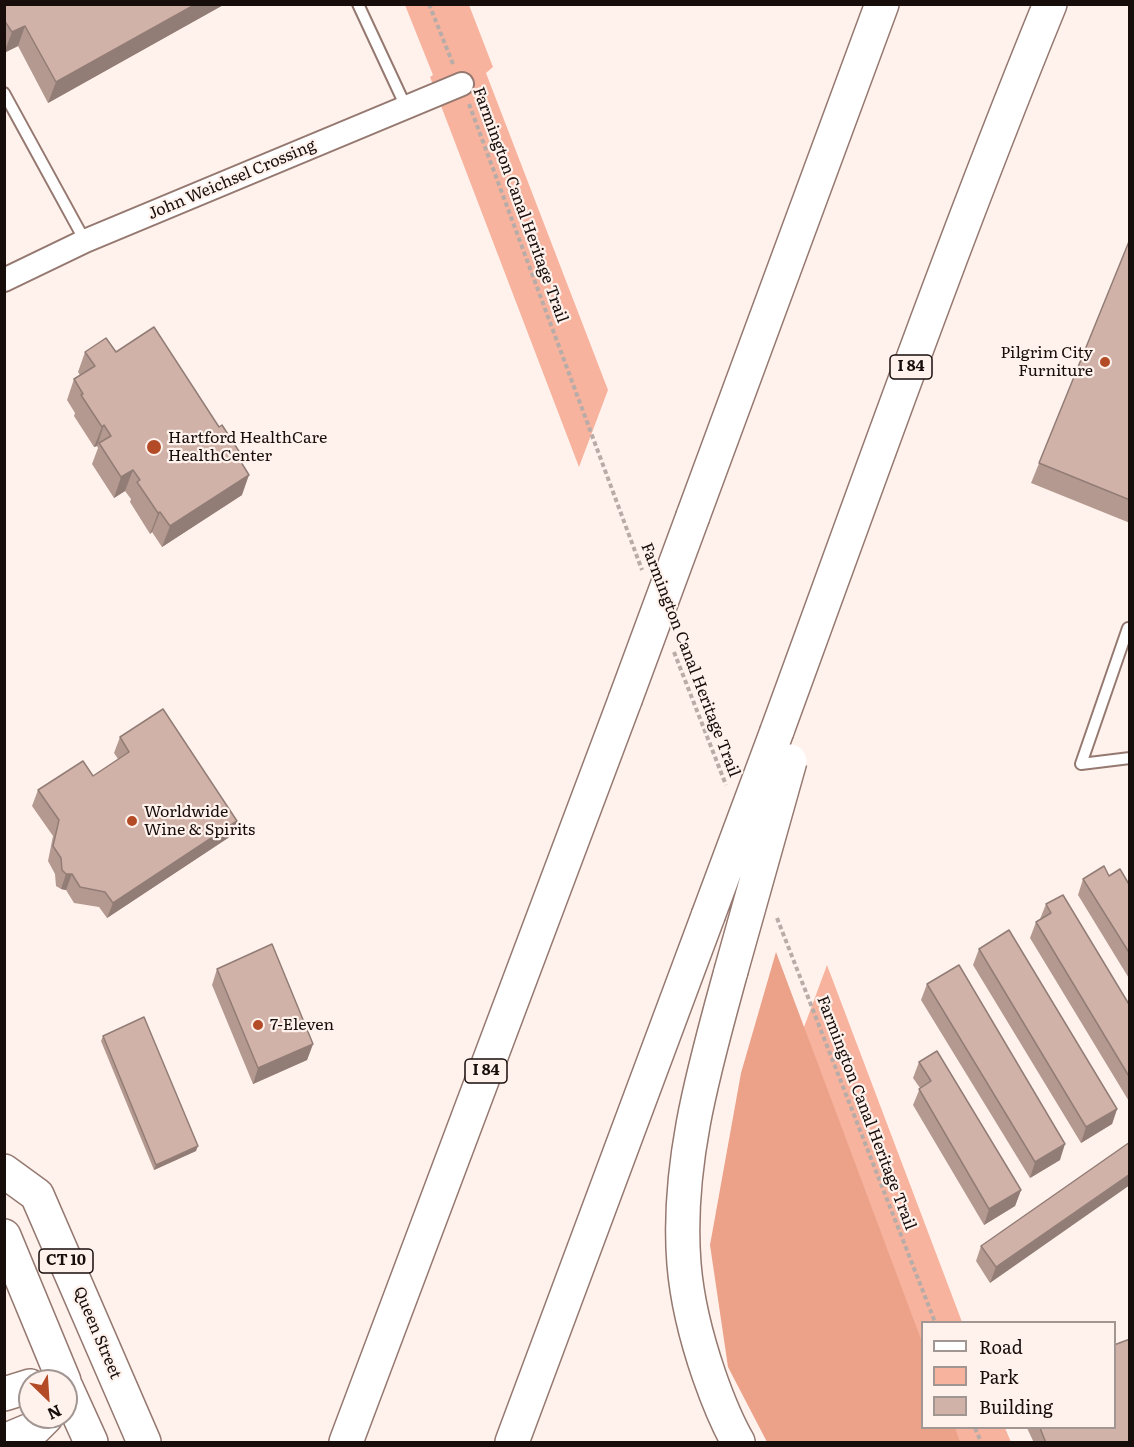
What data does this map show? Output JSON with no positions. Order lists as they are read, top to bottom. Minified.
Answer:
{"streets":{"highway":["I 84","CT 10","Queen Street"],"street":["John Weichsel Crossing"],"path":["Farmington Canal Heritage Trail"]},"crossings":[["John Weichsel Crossing","Farmington Canal Heritage Trail"]],"places":["Pilgrim City Furniture","Hartford HealthCare HealthCenter","Worldwide Wine & Spirits","7-Eleven"],"legend":["Road","Park","Building"],"north":"bottom right"}
